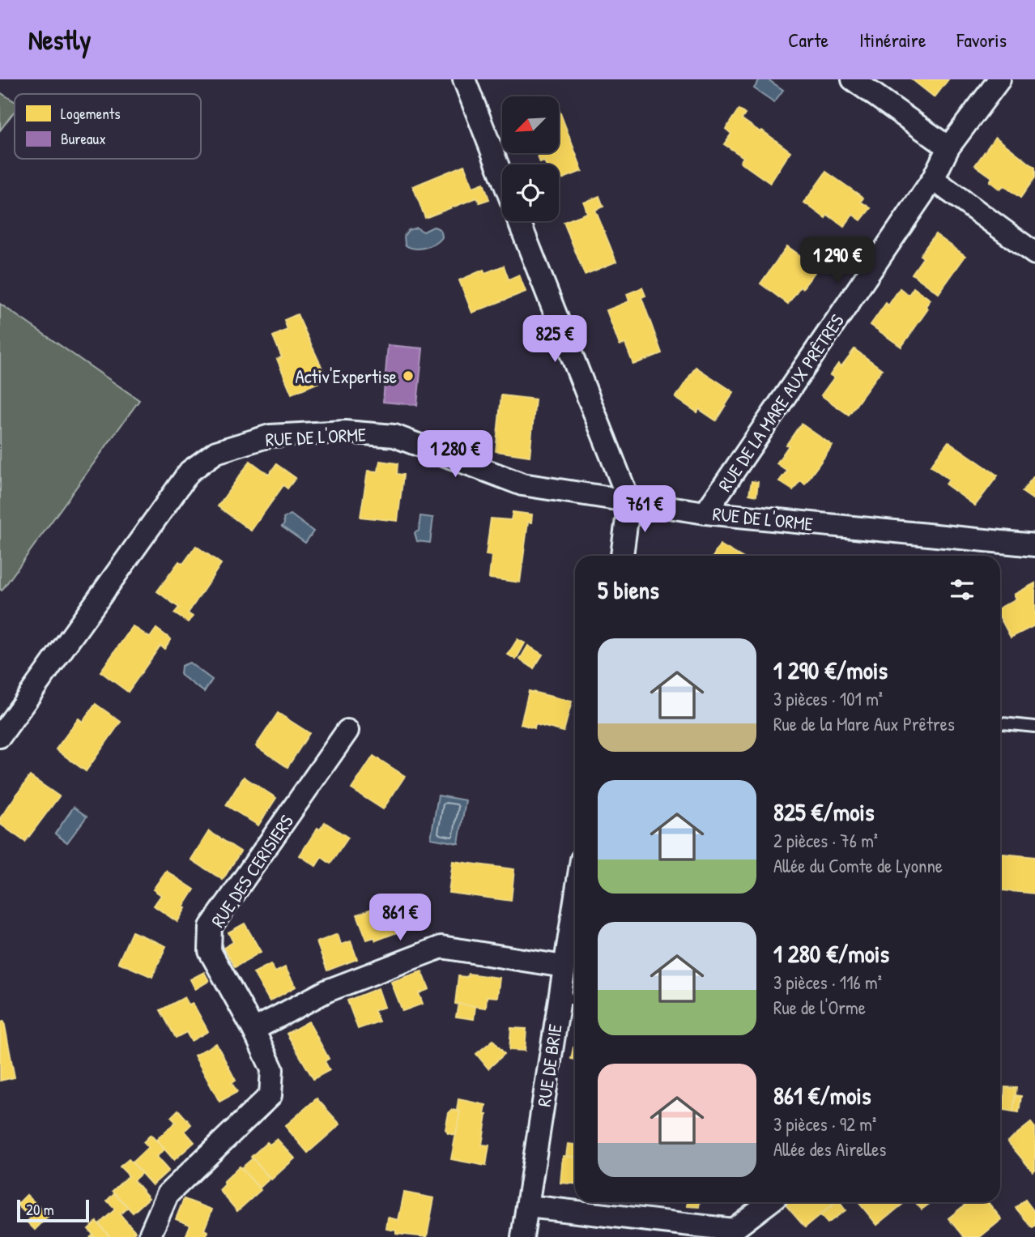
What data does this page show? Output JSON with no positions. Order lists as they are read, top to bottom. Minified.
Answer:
{"streets":{"street":["RUE DE LA MARE AUX PRÊTRES","RUE DE L'ORME","RUE DES CERISIERS","RUE DE BRIE"]},"crossings":[["RUE DE LA MARE AUX PRÊTRES","RUE DE L'ORME"]],"places":["Activ'Expertise"],"legend":["Logements","Bureaux"],"scale_bar":"20 m","north":"bottom left","page":{"header":"Nestly","nav":["Carte","Itinéraire","Favoris"],"price":["1 290 €","825 €","1 280 €","761 €","861 €"],"heading":"5 biens","list":[{"name":"1 290 €/mois","note":"3 pièces · 101 m² · Rue de la Mare Aux Prêtres"},{"name":"825 €/mois","note":"2 pièces · 76 m² · Allée du Comte de Lyonne"},{"name":"1 280 €/mois","note":"3 pièces · 116 m² · Rue de l'Orme"},{"name":"861 €/mois","note":"3 pièces · 92 m² · Allée des Airelles"}],"scale":"20 m"}}
